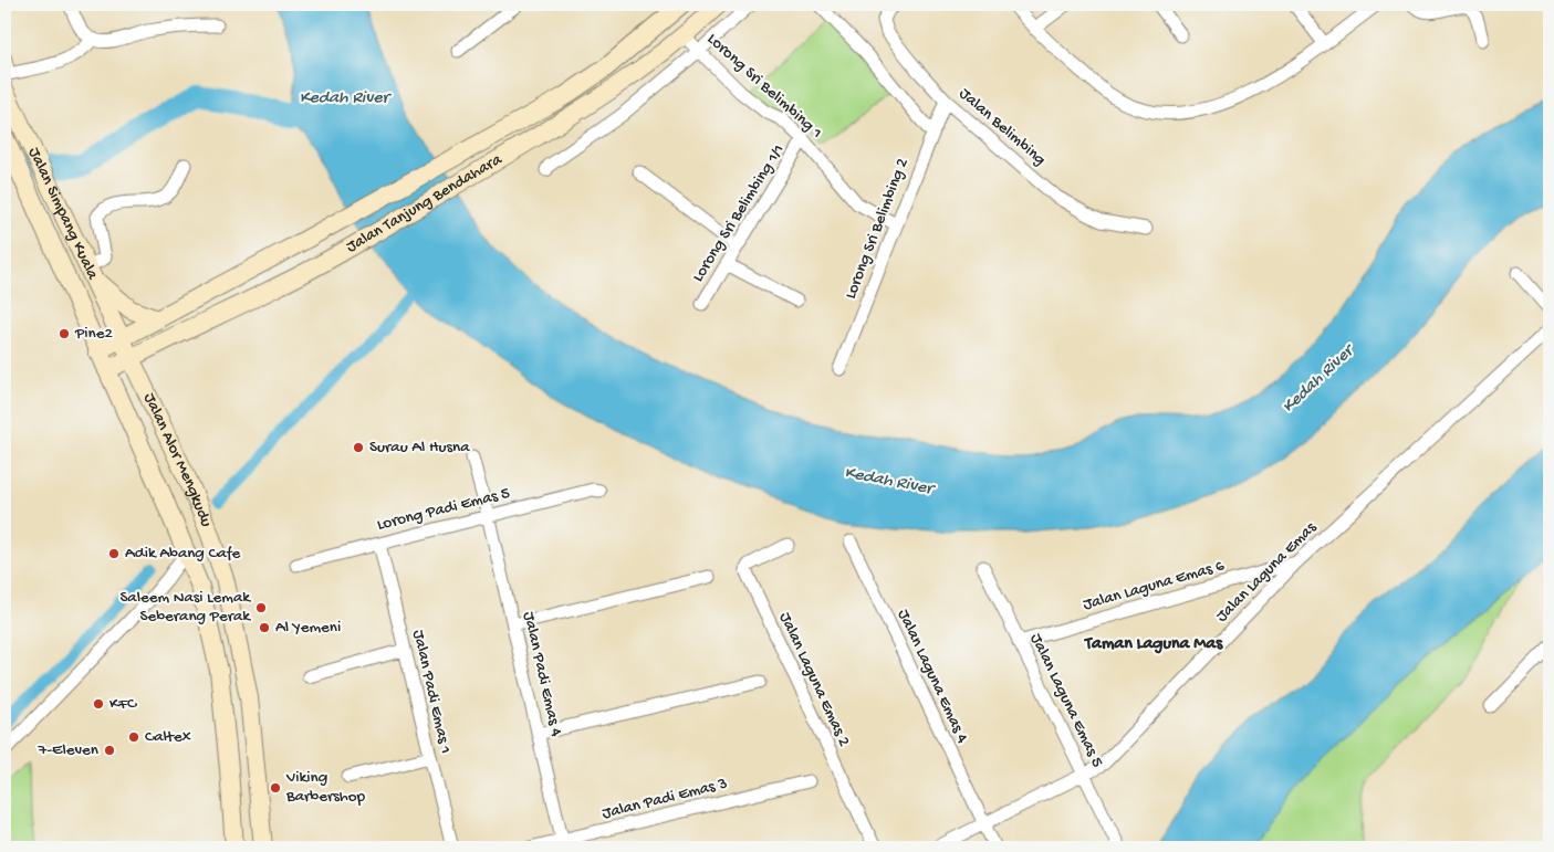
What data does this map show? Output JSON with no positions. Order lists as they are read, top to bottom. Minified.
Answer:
{"streets":{"main road":["Jalan Tanjung Bendahara","Jalan Simpang Kuala","Jalan Alor Mengkudu"],"street":["Lorong Sri Belimbing 1","Jalan Belimbing","Lorong Sri Belimbing 1/1","Lorong Sri Belimbing 2","Lorong Padi Emas 5","Jalan Laguna Emas","Jalan Laguna Emas 6","Jalan Padi Emas 4","Jalan Laguna Emas 4","Jalan Laguna Emas 2","Jalan Padi Emas 1","Jalan Laguna Emas 5","Jalan Padi Emas 3"]},"crossings":[["Lorong Sri Belimbing 1","Jalan Tanjung Bendahara"],["Lorong Sri Belimbing 1","Lorong Sri Belimbing 1/1"],["Lorong Sri Belimbing 1","Lorong Sri Belimbing 2"],["Jalan Belimbing","Lorong Sri Belimbing 2"],["Jalan Tanjung Bendahara","Jalan Simpang Kuala"],["Jalan Tanjung Bendahara","Jalan Alor Mengkudu"],["Jalan Simpang Kuala","Jalan Alor Mengkudu"],["Lorong Padi Emas 5","Jalan Padi Emas 4"],["Lorong Padi Emas 5","Jalan Padi Emas 1"],["Jalan Laguna Emas","Jalan Laguna Emas 6"],["Jalan Laguna Emas","Jalan Laguna Emas 4"],["Jalan Laguna Emas","Jalan Laguna Emas 5"],["Jalan Laguna Emas 6","Jalan Laguna Emas 5"],["Jalan Padi Emas 4","Jalan Padi Emas 3"]],"districts":["Taman Laguna Mas"],"water":["Kedah River"],"places":["Pine2","Surau Al Husna","Adik Abang Cafe","Saleem Nasi Lemak Seberang Perak","Al Yemeni","KFC","Caltex","7-Eleven","Viking Barbershop"]}
